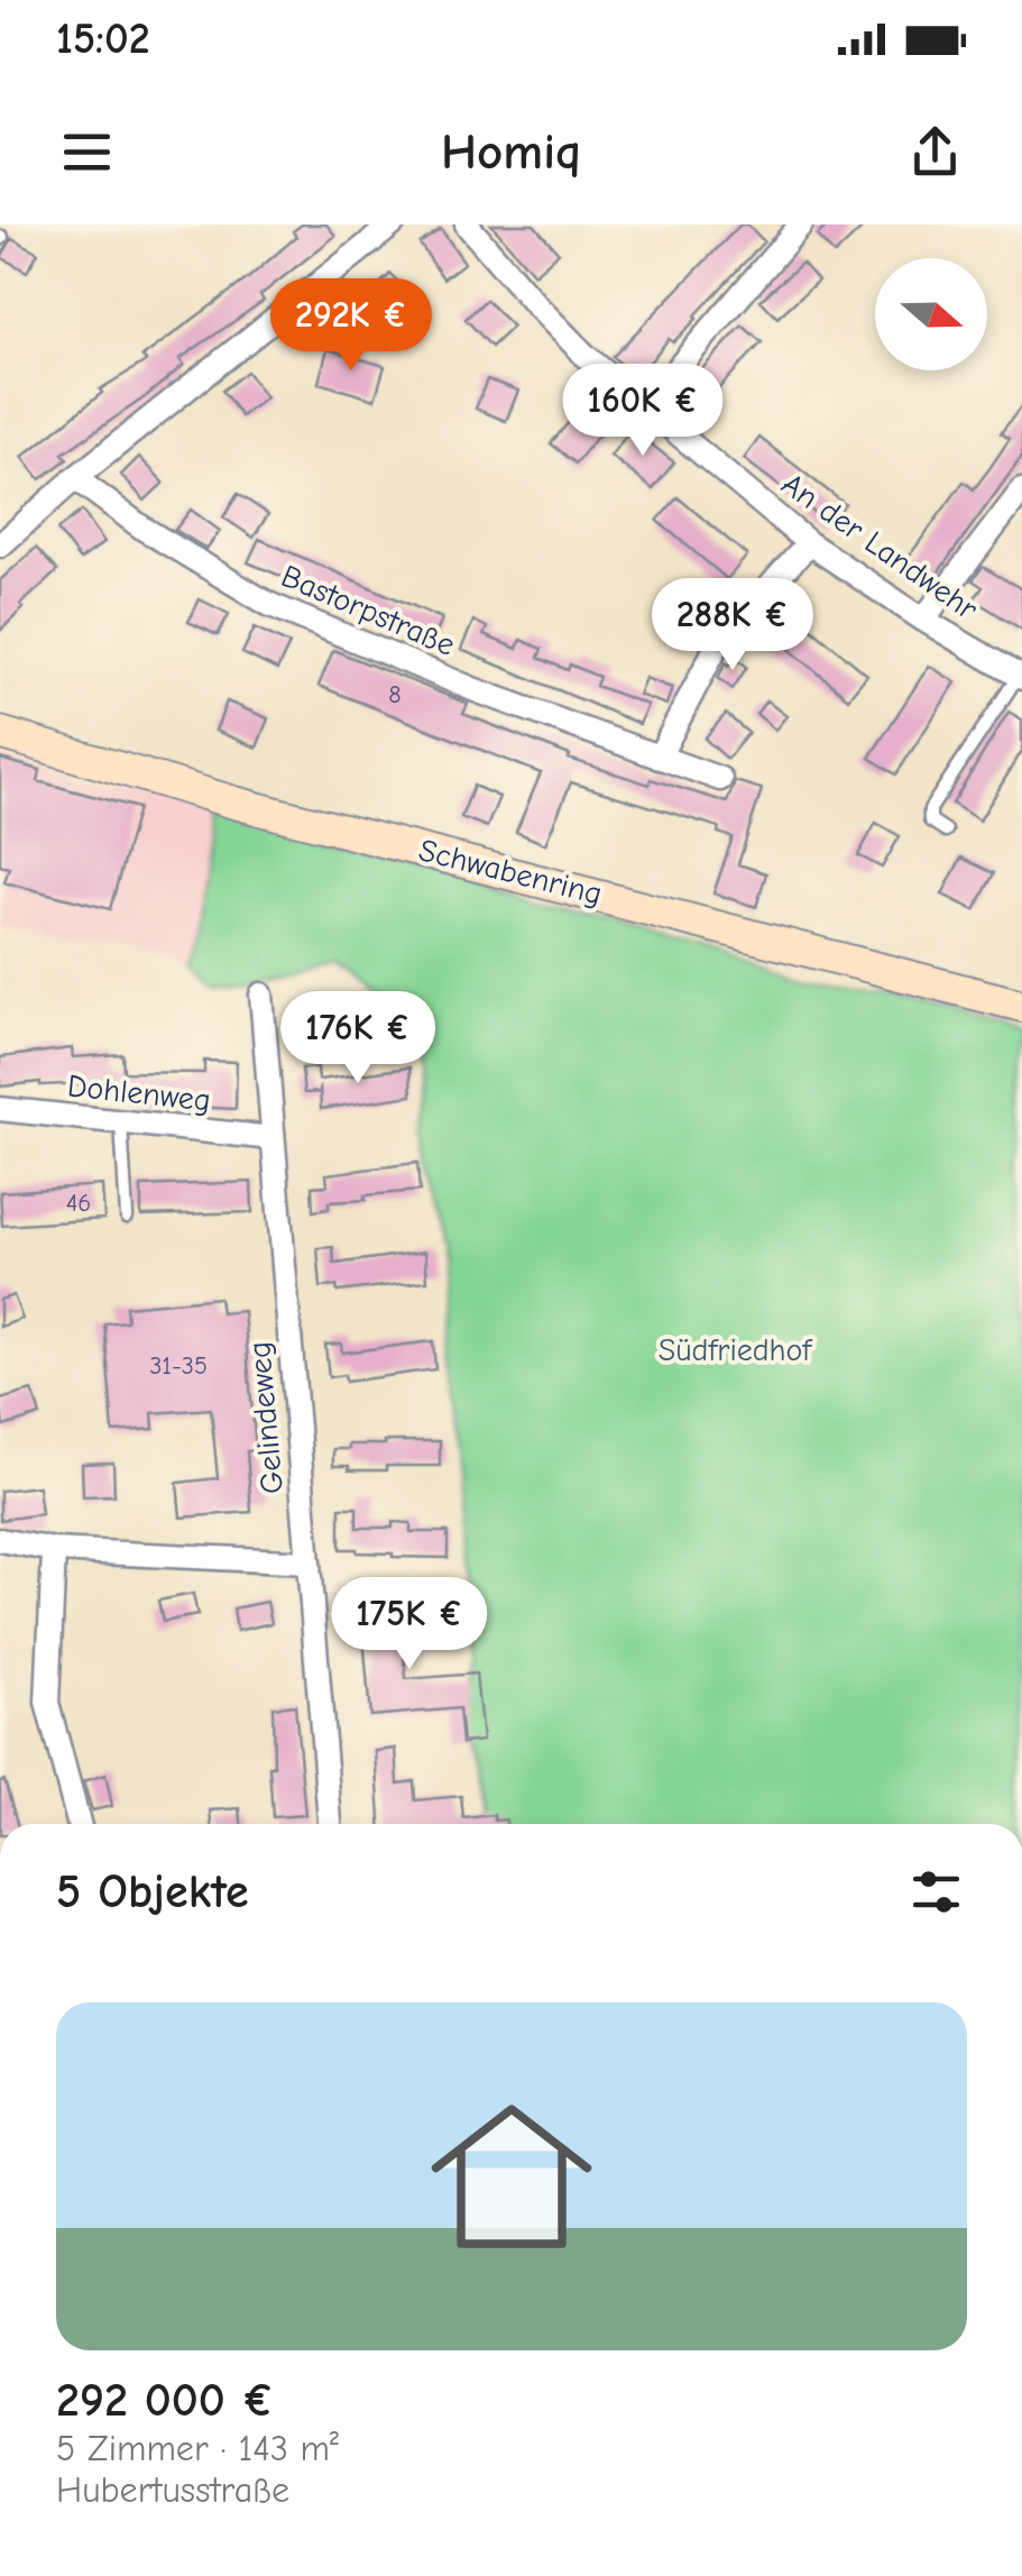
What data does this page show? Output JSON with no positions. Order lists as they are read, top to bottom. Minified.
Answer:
{"streets":{"street":["An der Landwehr","Bastorpstraße","Schwabenring","Dohlenweg","Gelindeweg"]},"crossings":[["Dohlenweg","Gelindeweg"]],"parks":["Südfriedhof"],"house_numbers":["8","46","31-35"],"north":"right","page":{"status":"15:02","header":"Homiq","price":["292K €","160K €","288K €","176K €","175K €"],"heading":"5 Objekte","list":[{"name":"292 000 €","note":"5 Zimmer · 143 m² · Hubertusstraße"}]}}
